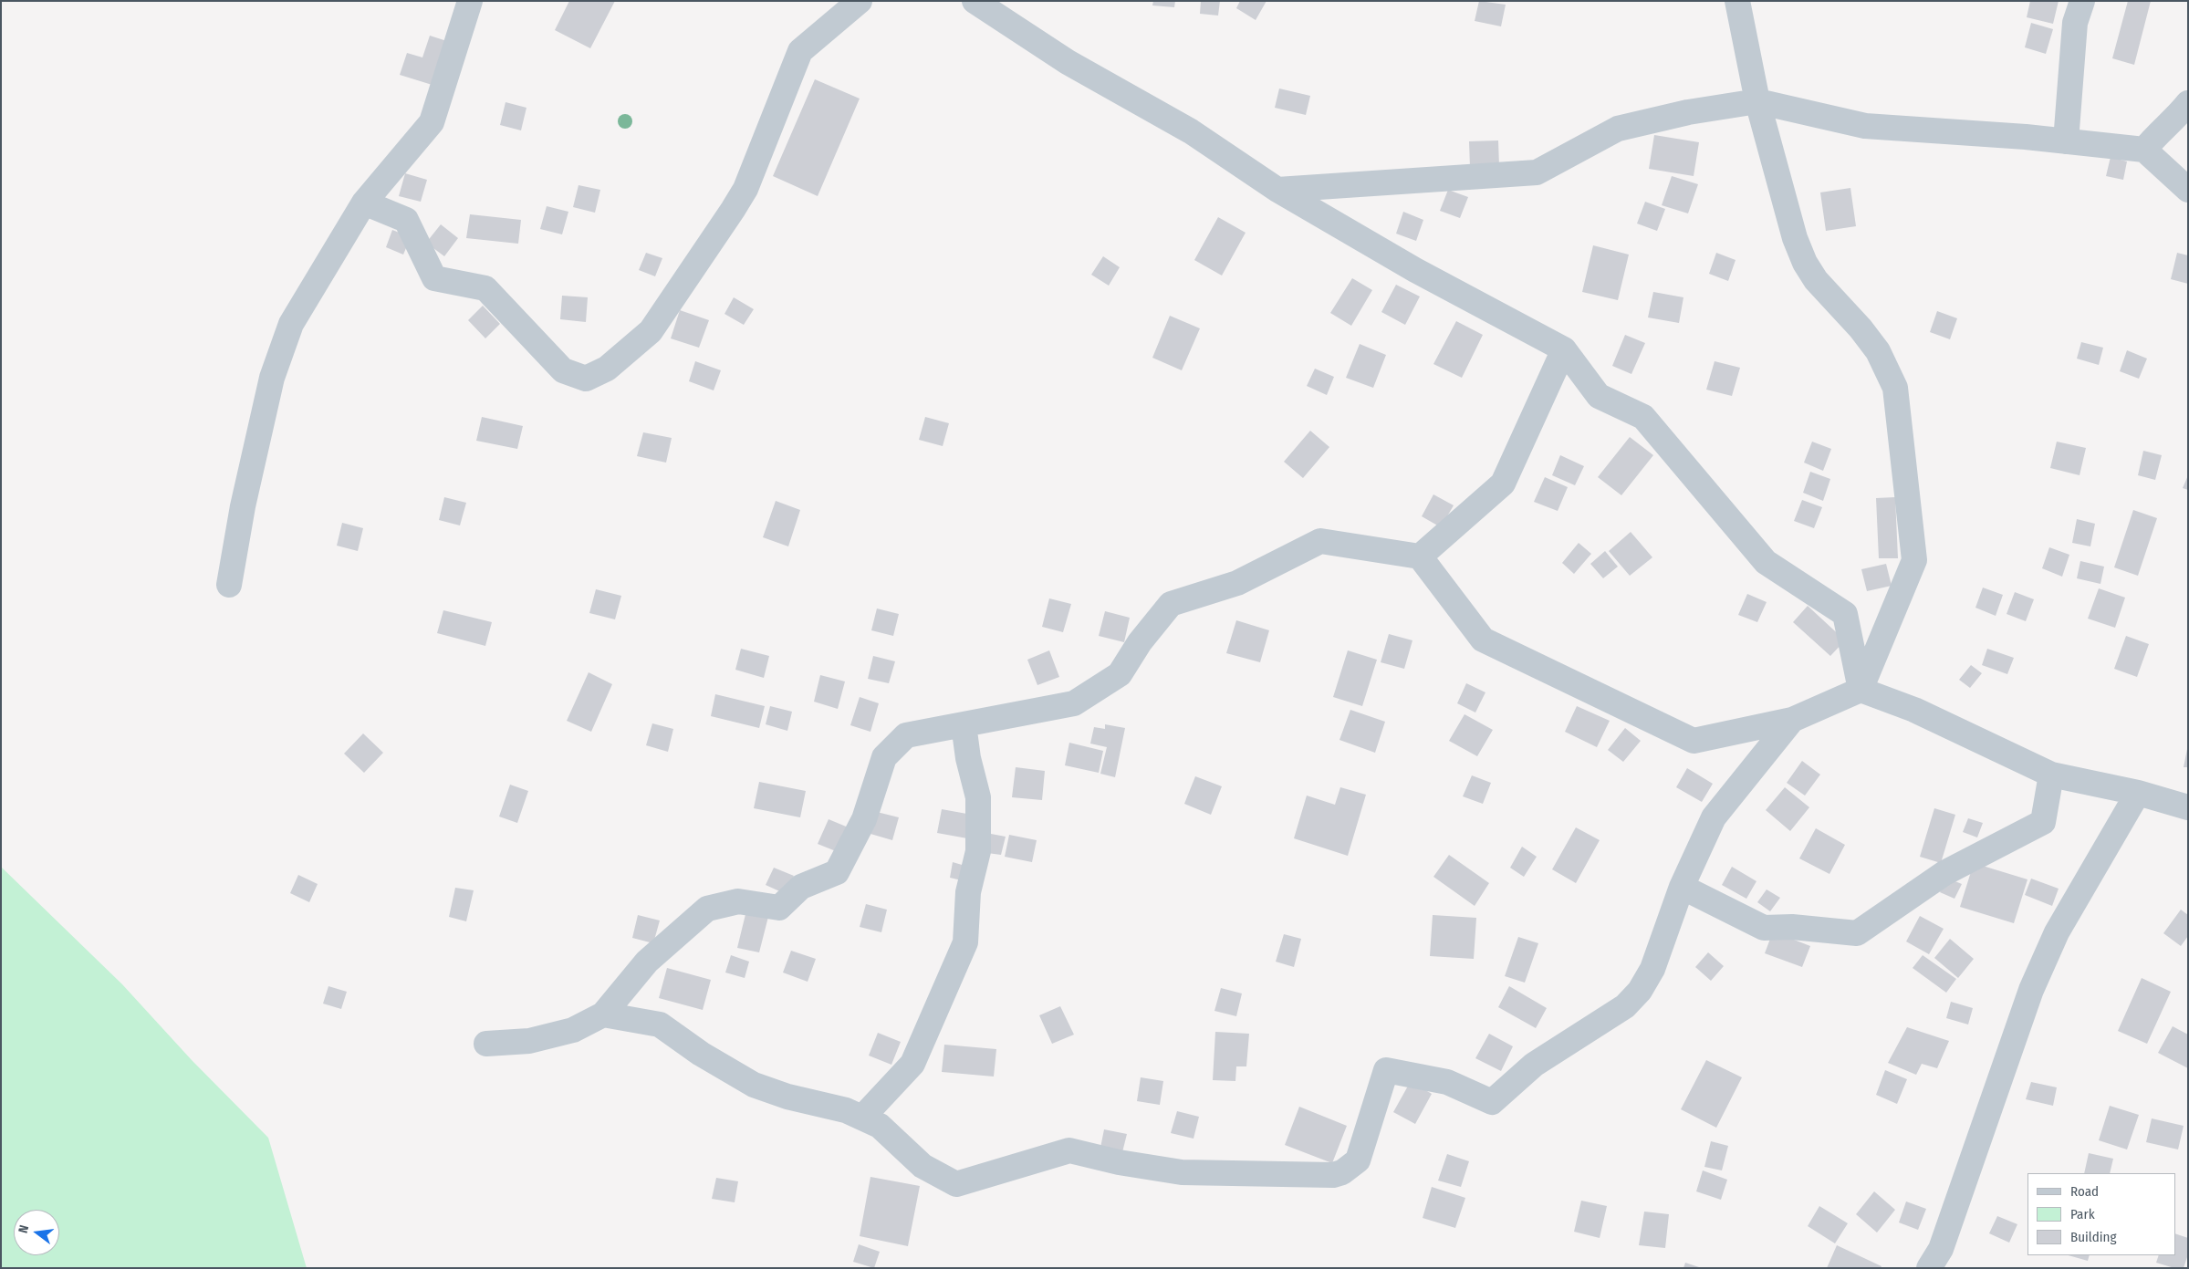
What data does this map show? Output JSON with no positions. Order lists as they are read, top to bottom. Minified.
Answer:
{"legend":["Road","Park","Building"],"north":"left"}
